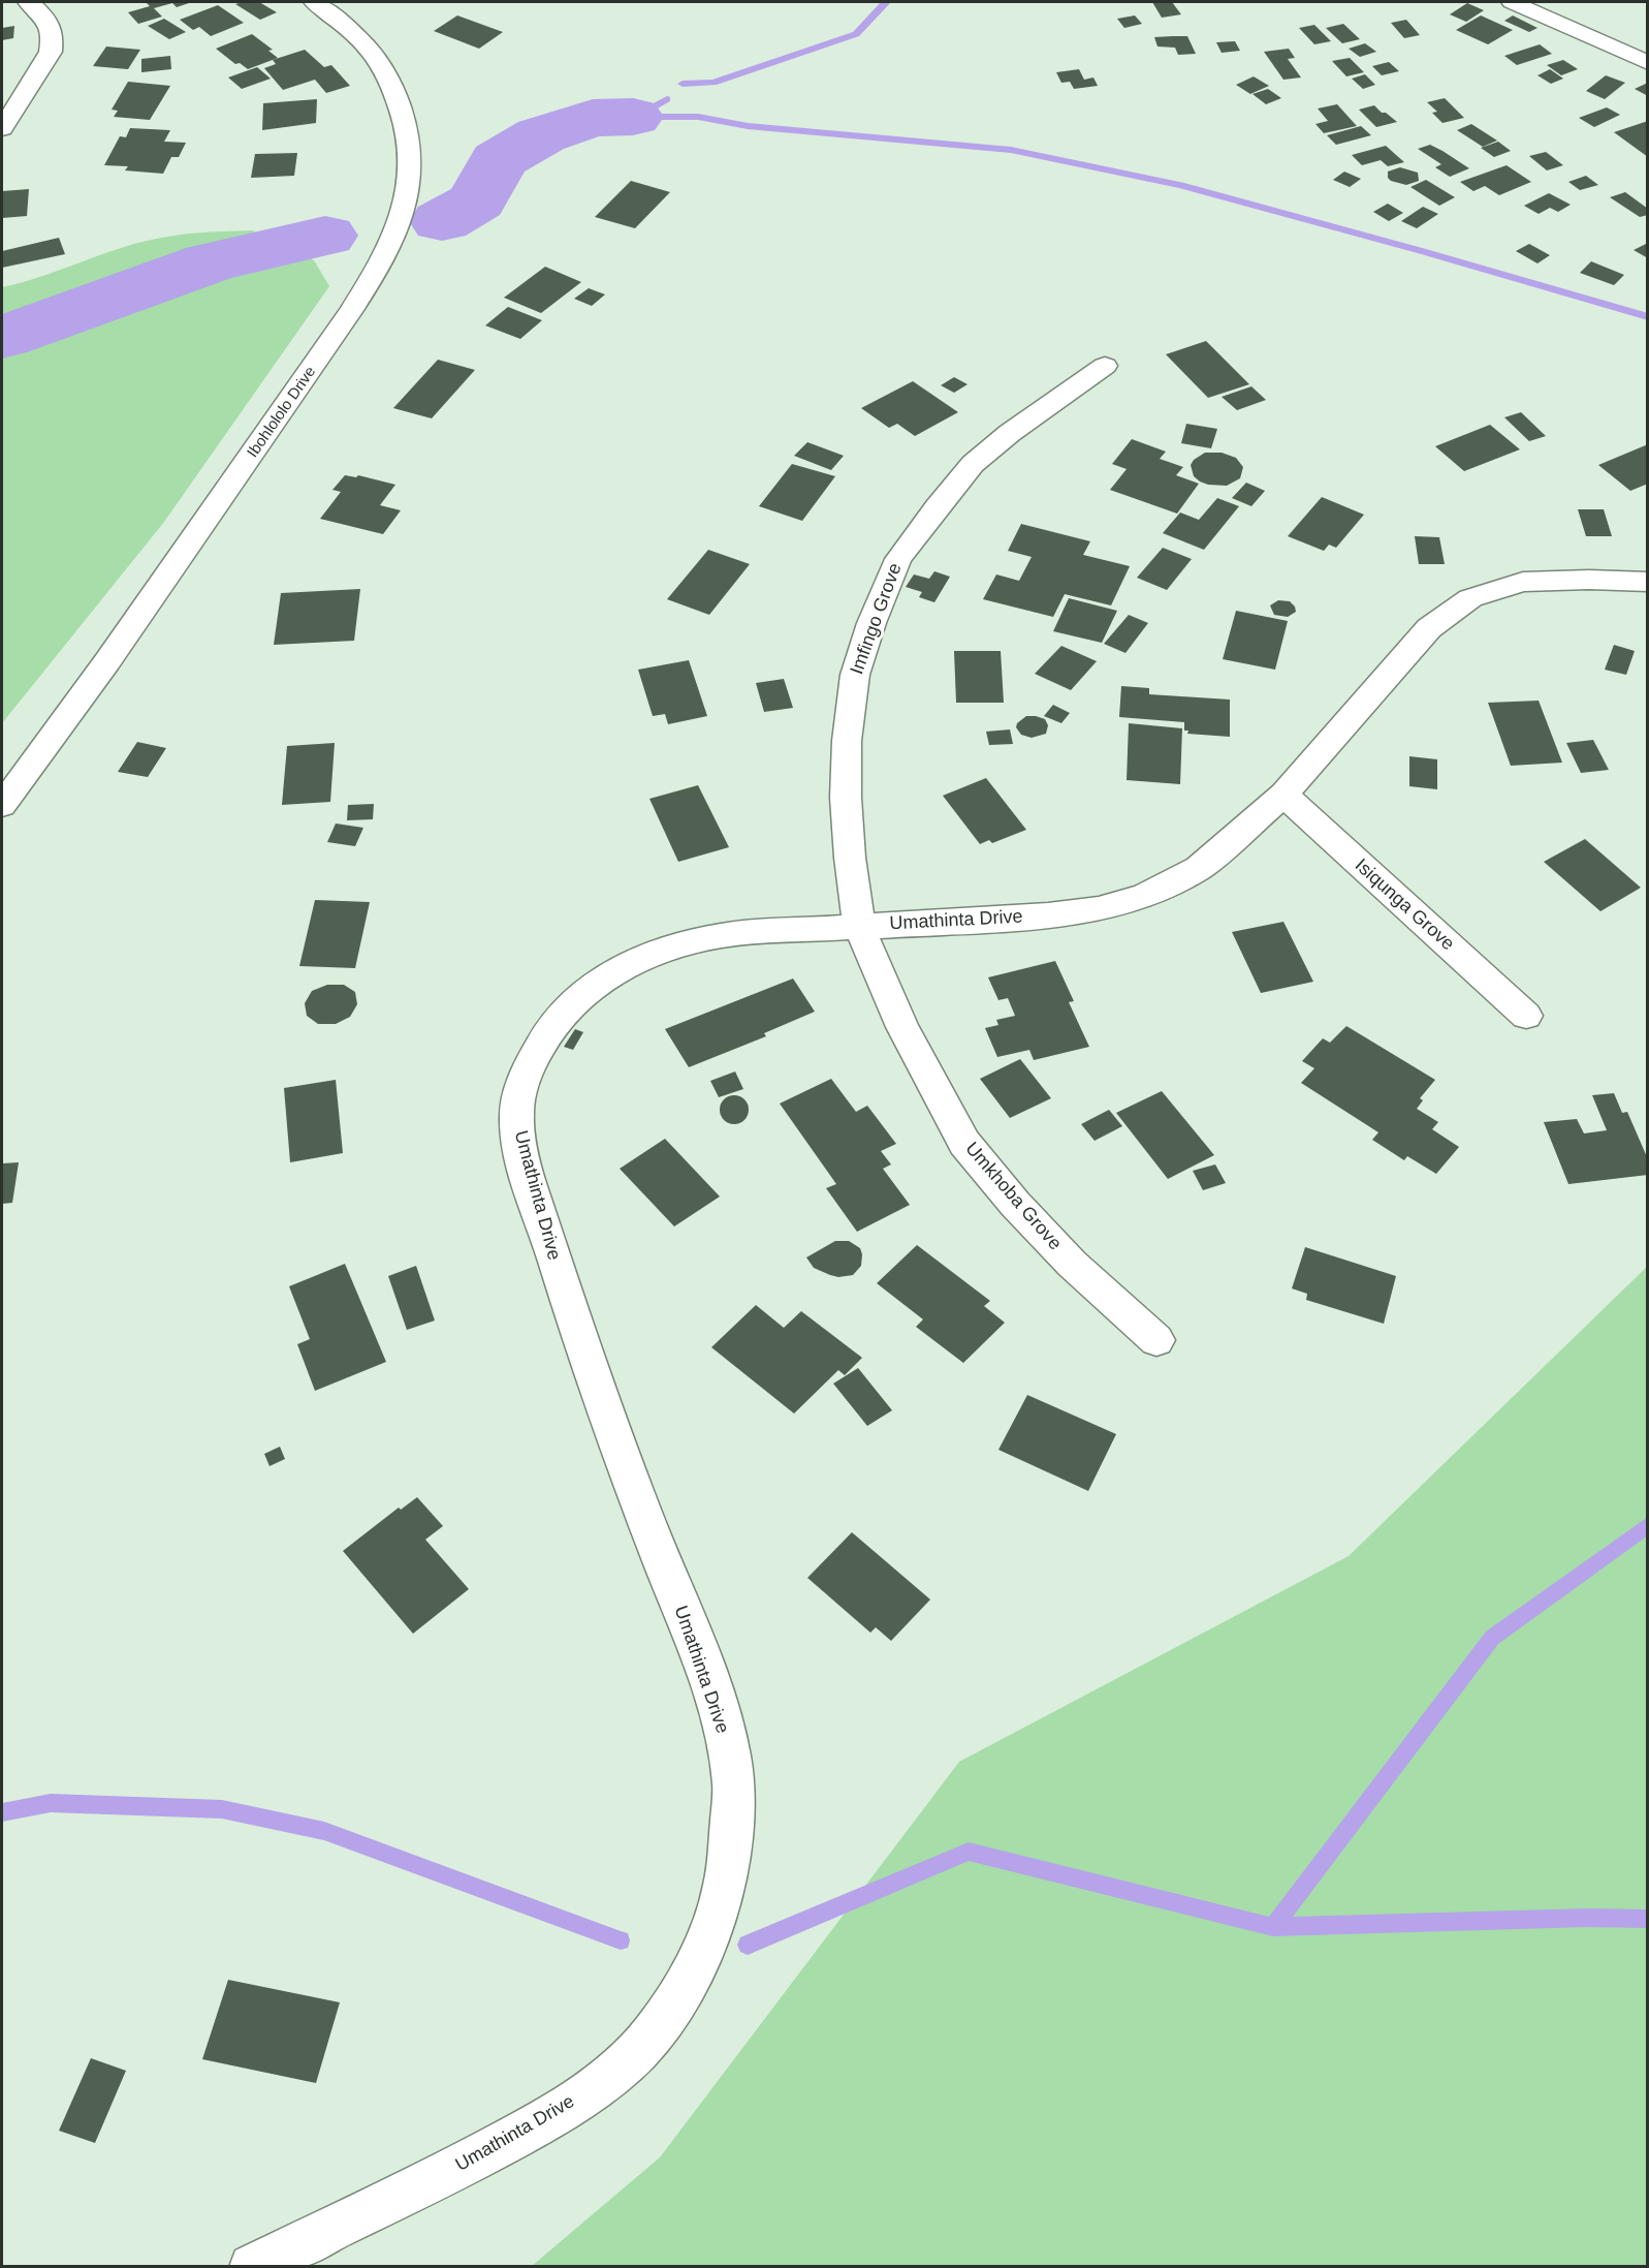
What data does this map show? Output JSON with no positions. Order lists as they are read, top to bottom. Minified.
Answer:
{"streets":{"street":["Ibohlololo Drive","Imfingo Grove","Isiqunga Grove","Umathinta Drive","Umkhoba Grove"]},"crossings":[["Imfingo Grove","Umathinta Drive"],["Imfingo Grove","Umkhoba Grove"],["Isiqunga Grove","Umathinta Drive"],["Umathinta Drive","Umkhoba Grove"]]}
